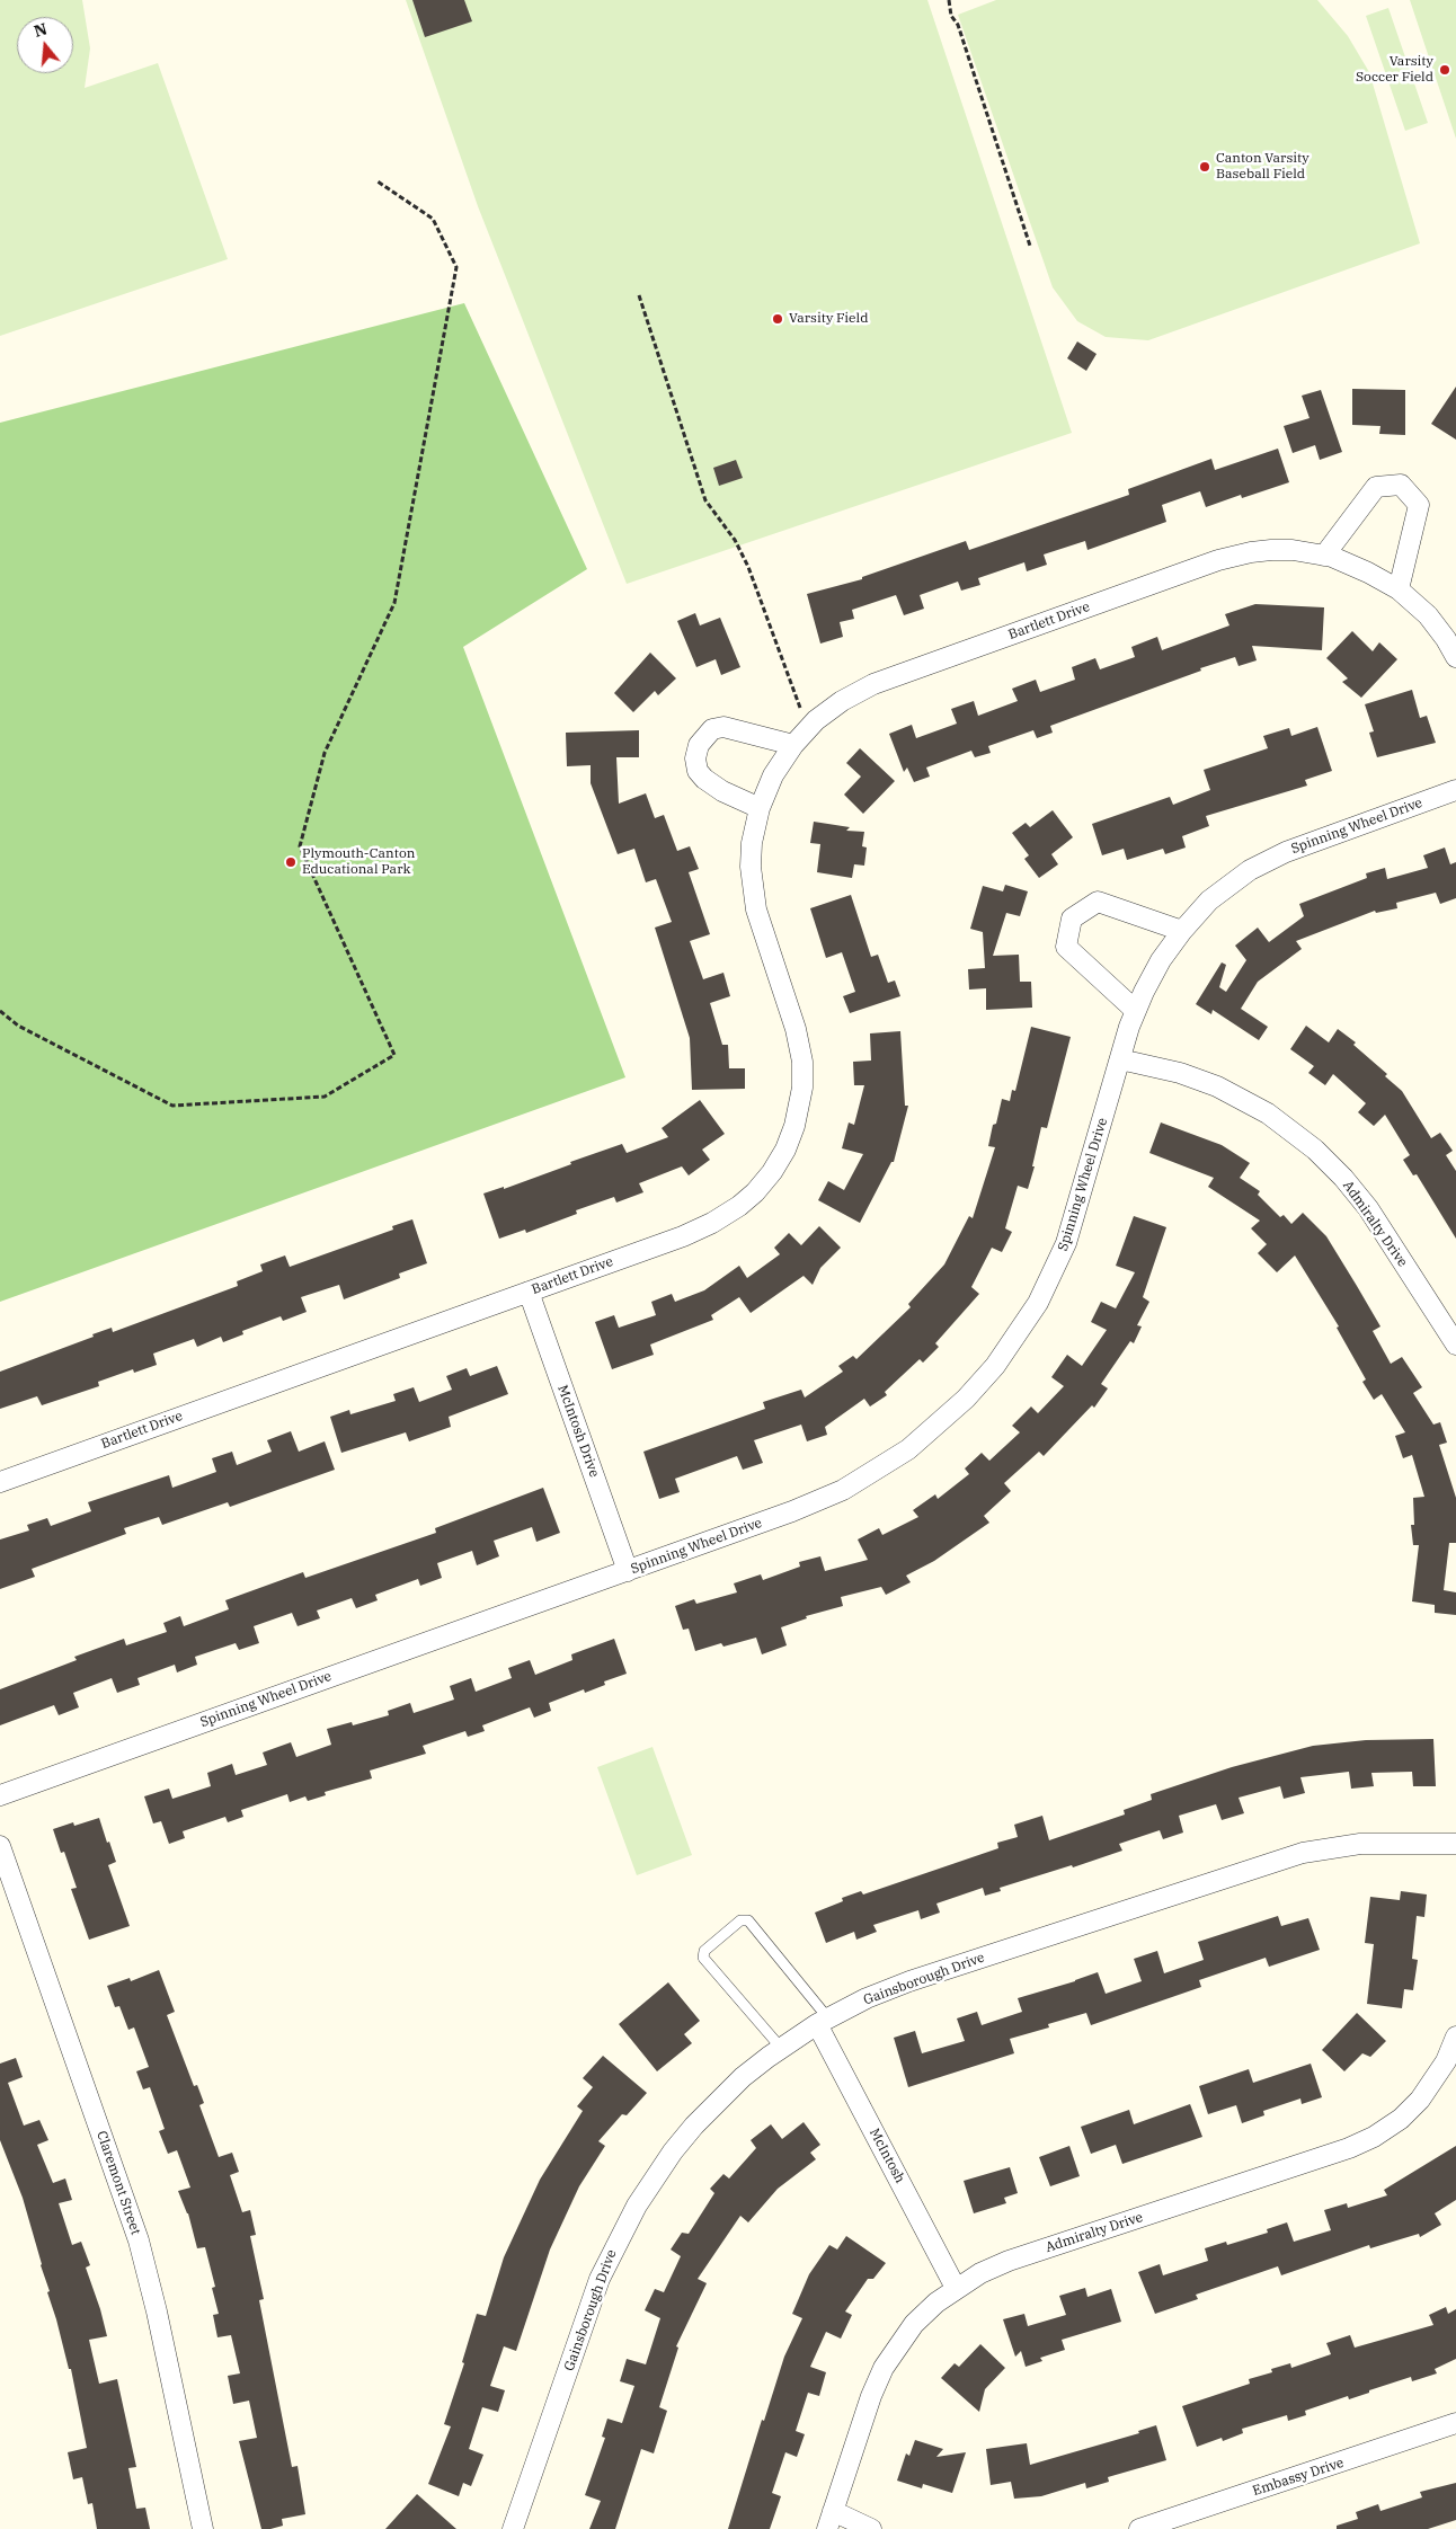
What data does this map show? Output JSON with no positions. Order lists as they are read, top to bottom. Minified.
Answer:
{"streets":{"street":["Bartlett Drive","Spinning Wheel Drive","Admiralty Drive","McIntosh Drive","Gainsborough Drive","McIntosh","Claremont Street","Embassy Drive"]},"crossings":[["Bartlett Drive","McIntosh Drive"],["Spinning Wheel Drive","Admiralty Drive"],["Spinning Wheel Drive","McIntosh Drive"],["Admiralty Drive","McIntosh"],["Gainsborough Drive","McIntosh"]],"places":["Varsity Soccer Field","Canton Varsity Baseball Field","Varsity Field","Plymouth-Canton Educational Park"],"north":"top"}
